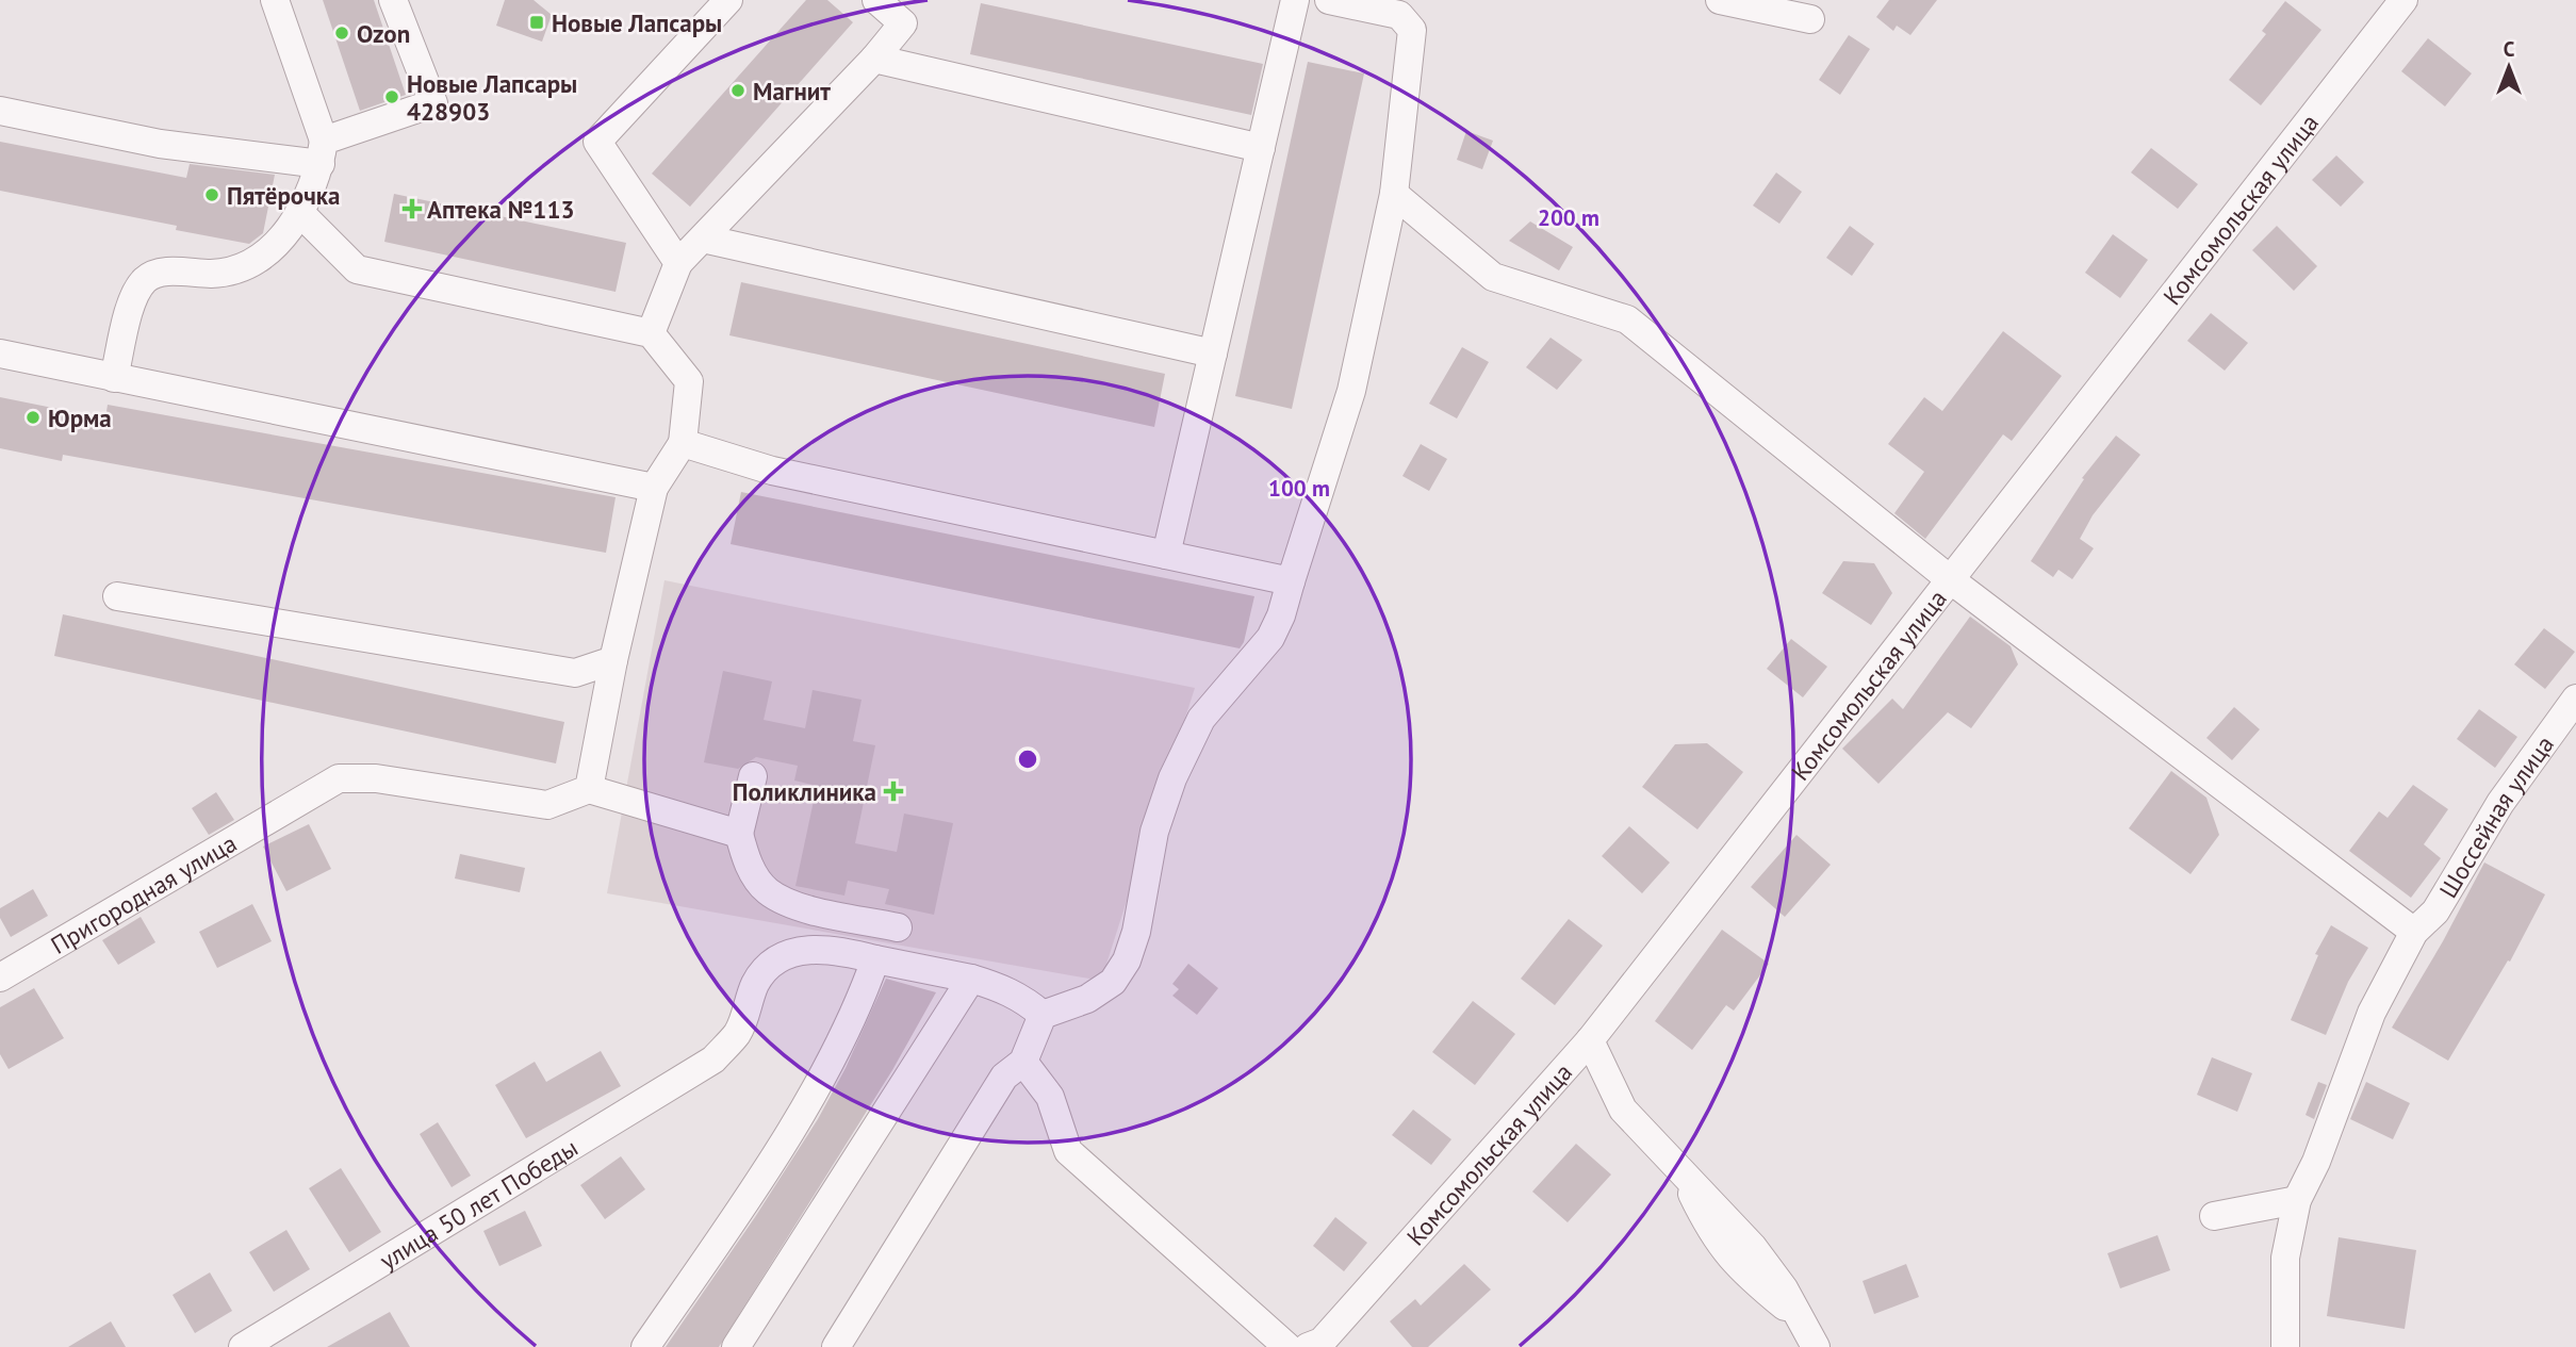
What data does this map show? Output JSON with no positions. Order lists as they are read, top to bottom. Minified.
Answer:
{"streets":{"street":["Комсомольская улица","Шоссейная улица","Пригородная улица","улица 50 лет Победы"]},"places":{"transit":["Новые Лапсары"],"other":["Ozon","Магнит","Новые Лапсары 428903","Пятёрочка","Юрма"],"health":["Аптека №113","Поликлиника"]},"north":"top","rings":["200 m","100 m"]}
